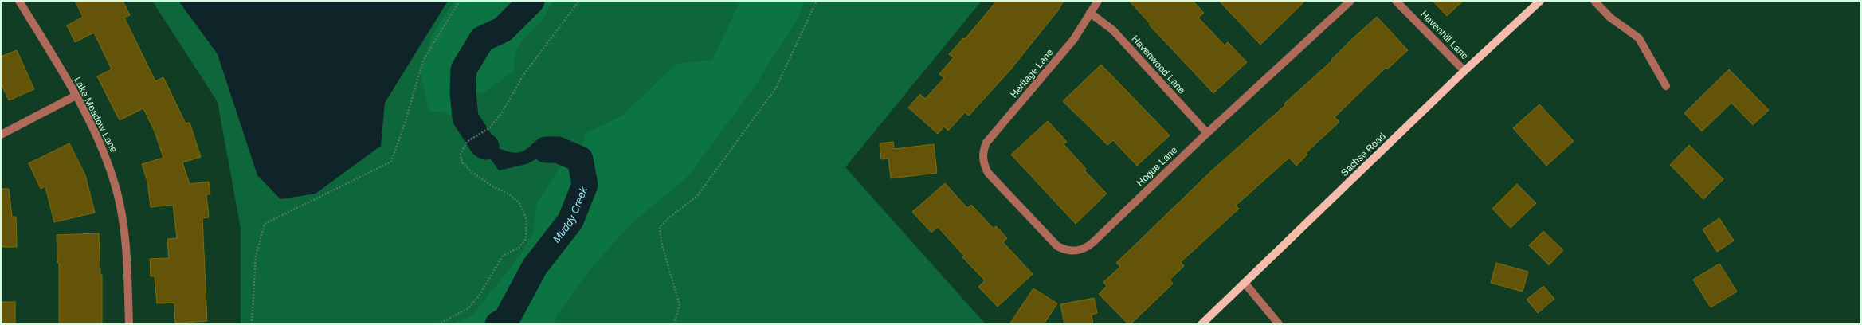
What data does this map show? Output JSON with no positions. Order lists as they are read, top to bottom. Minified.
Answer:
{"streets":{"main road":["Sachse Road"],"street":["Havenhill Lane","Havenwood Lane","Heritage Lane","Lake Meadow Lane","Hogue Lane"]},"crossings":[["Havenhill Lane","Sachse Road"],["Havenwood Lane","Heritage Lane"],["Havenwood Lane","Hogue Lane"],["Heritage Lane","Hogue Lane"]],"water":["Muddy Creek"]}
